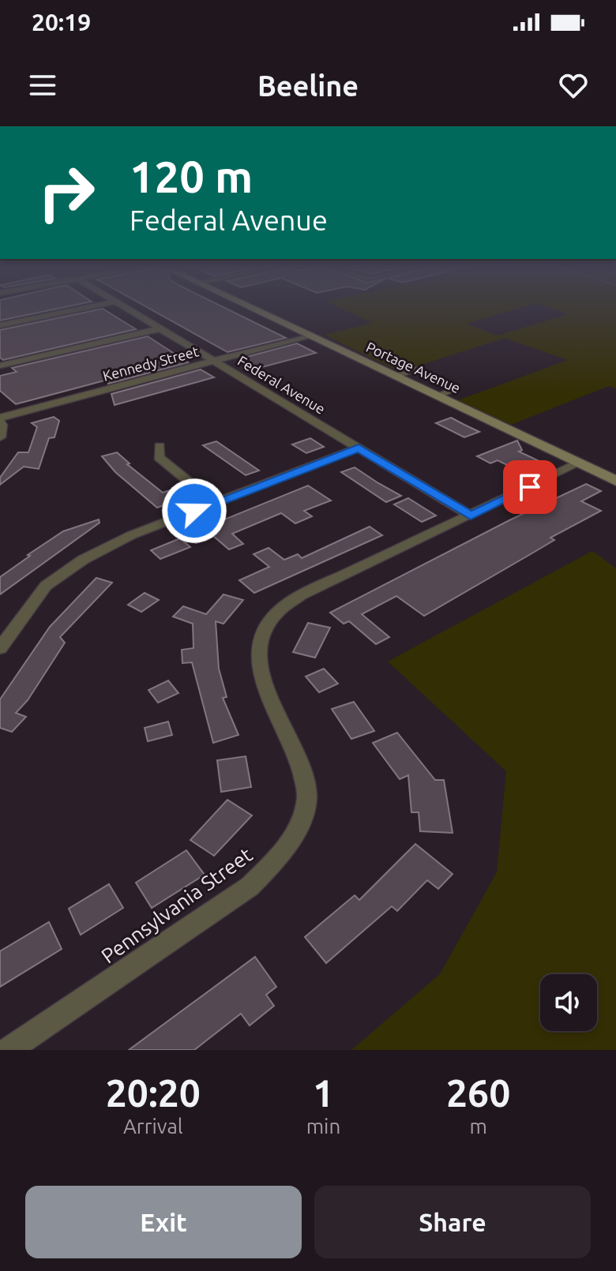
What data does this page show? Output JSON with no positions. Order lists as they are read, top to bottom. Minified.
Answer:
{"streets":{"street":["Kennedy Street","Portage Avenue","Federal Avenue","Pennsylvania Street"]},"crossings":[["Kennedy Street","Portage Avenue"],["Kennedy Street","Federal Avenue"],["Portage Avenue","Pennsylvania Street"],["Federal Avenue","Pennsylvania Street"]],"page":{"status":"20:19","header":"Beeline","turn":["120 m","Federal Avenue"],"eta":["20:20","Arrival","1","min","260","m"],"buttons":["Exit","Share"]}}
